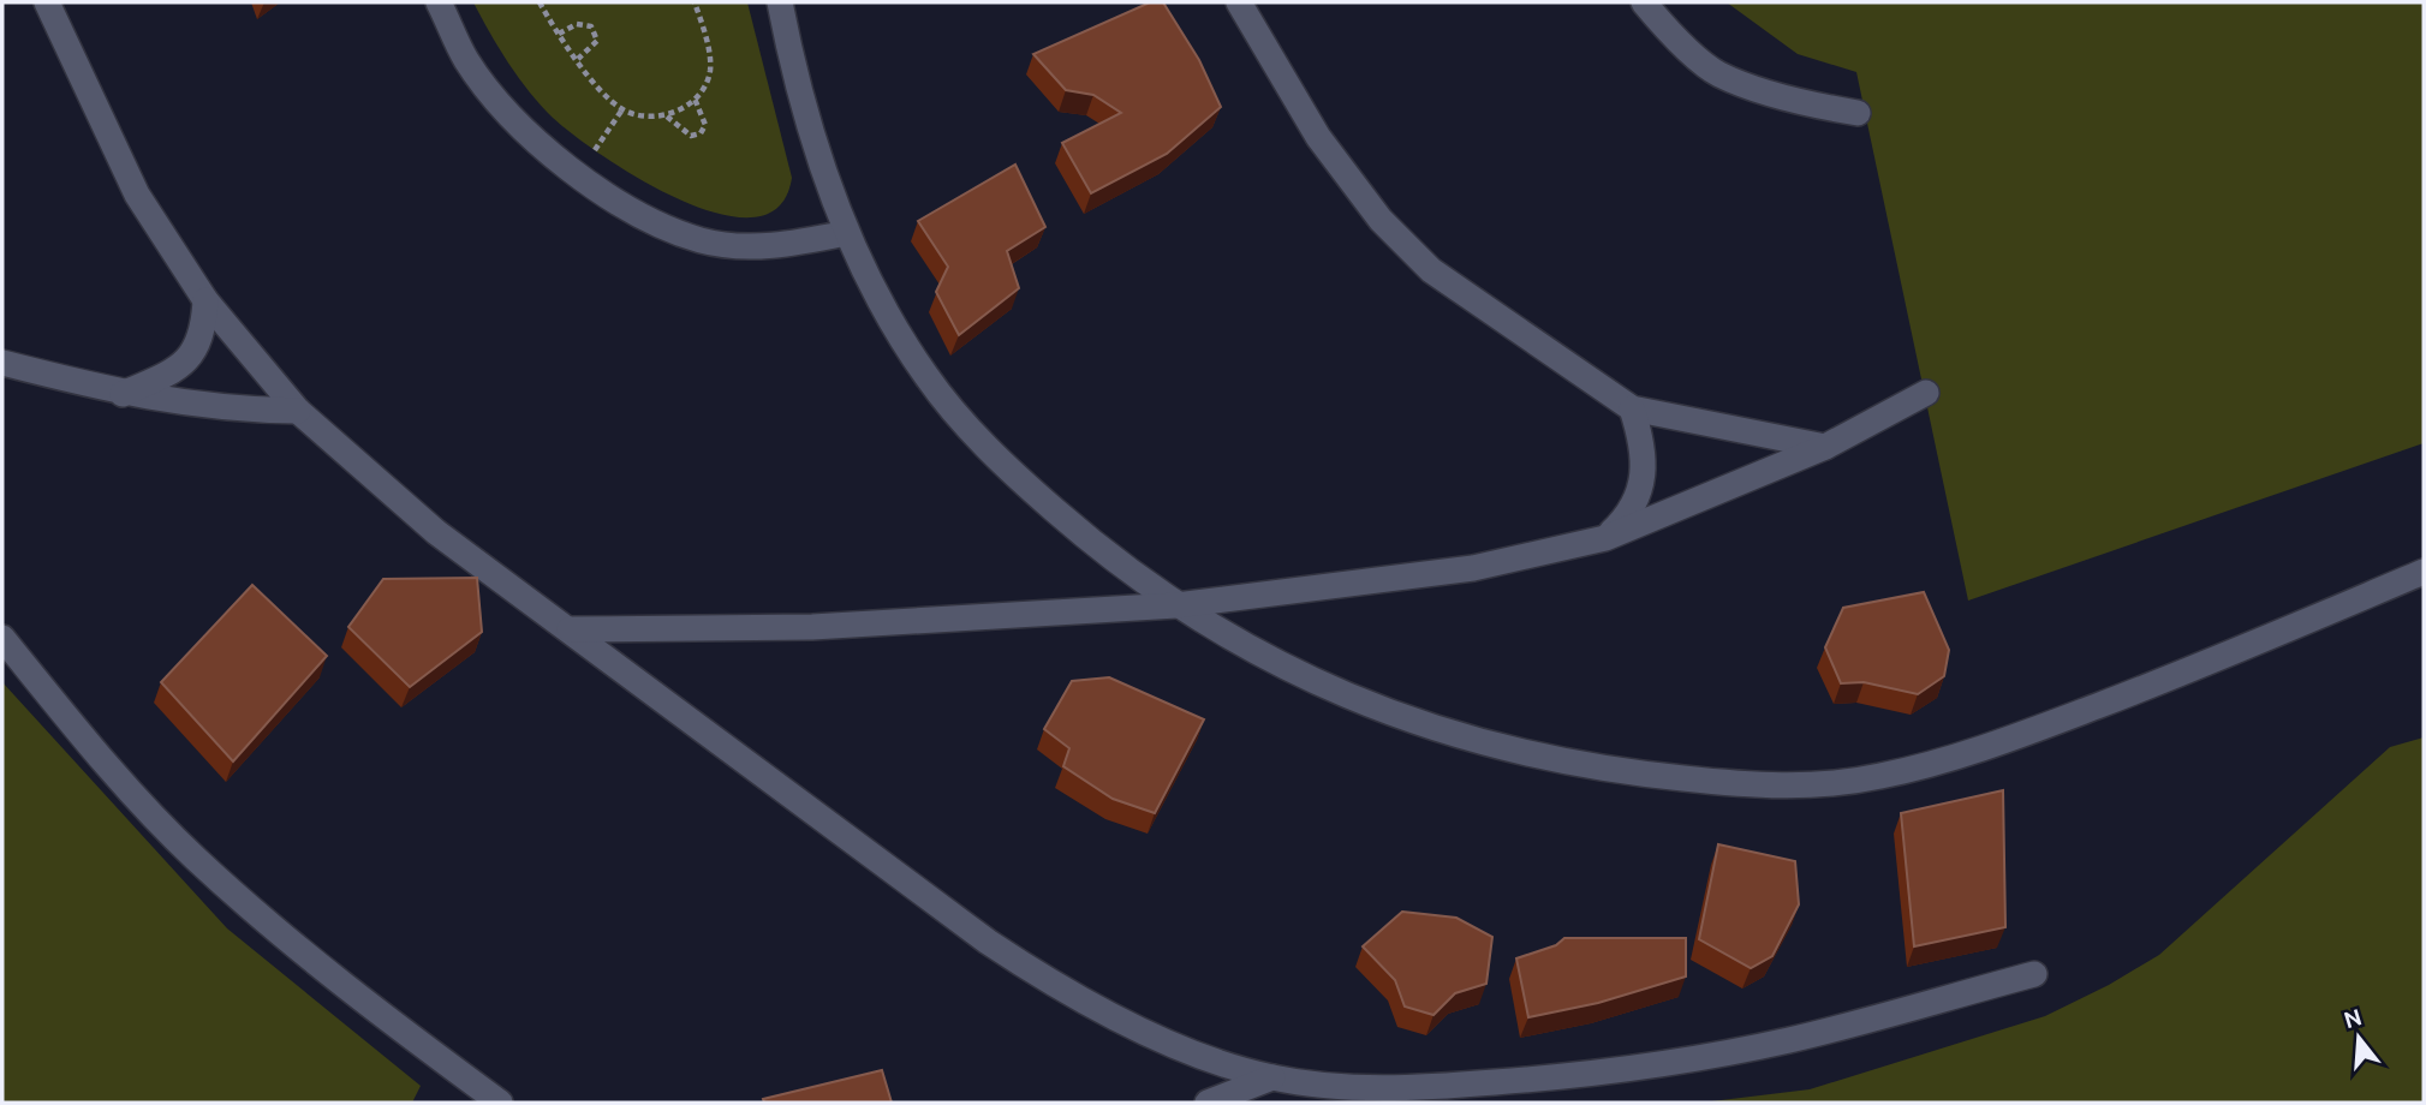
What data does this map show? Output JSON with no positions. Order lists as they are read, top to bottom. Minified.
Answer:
{"north":"top"}
